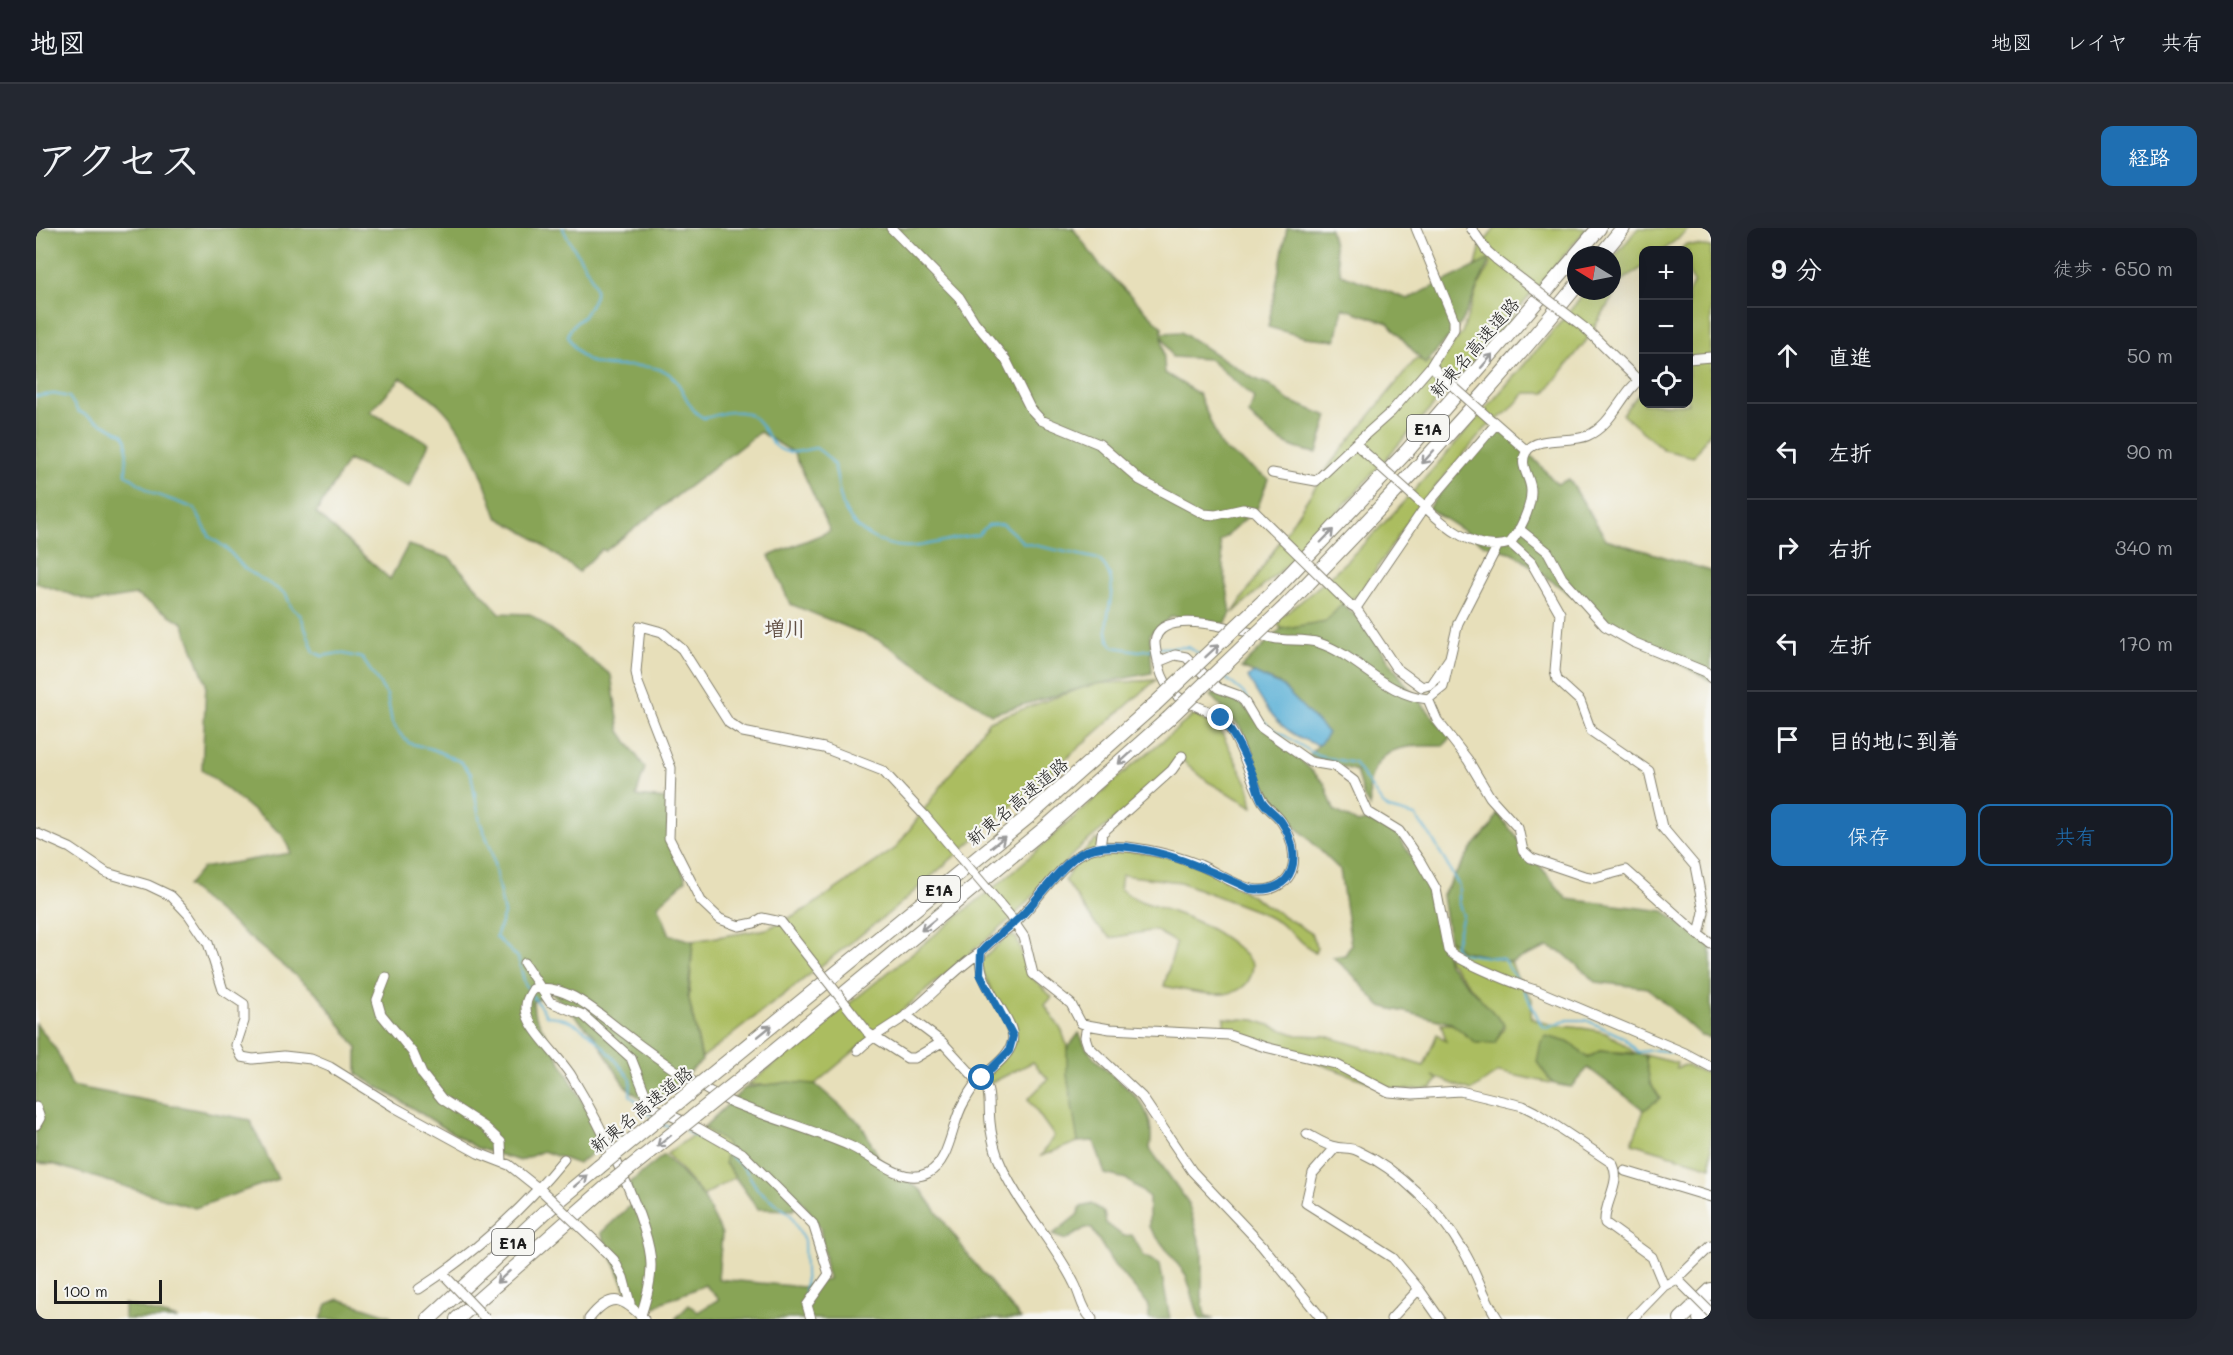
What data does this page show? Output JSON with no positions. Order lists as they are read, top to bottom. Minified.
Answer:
{"streets":{"highway":["新東名高速道路","E1A"]},"districts":["増川"],"scale_bar":"100 m","north":"left","page":{"header":"地図","nav":["地図","レイヤ","共有"],"title":"アクセス","buttons":["経路",["保存","共有"]],"heading":["9 分","徒歩 · 650 m"],"map_buttons":["+","−"],"list":[["直進","50 m"],["左折","90 m"],["右折","340 m"],["左折","170 m"],"目的地に到着"],"scale":"100 m"}}
